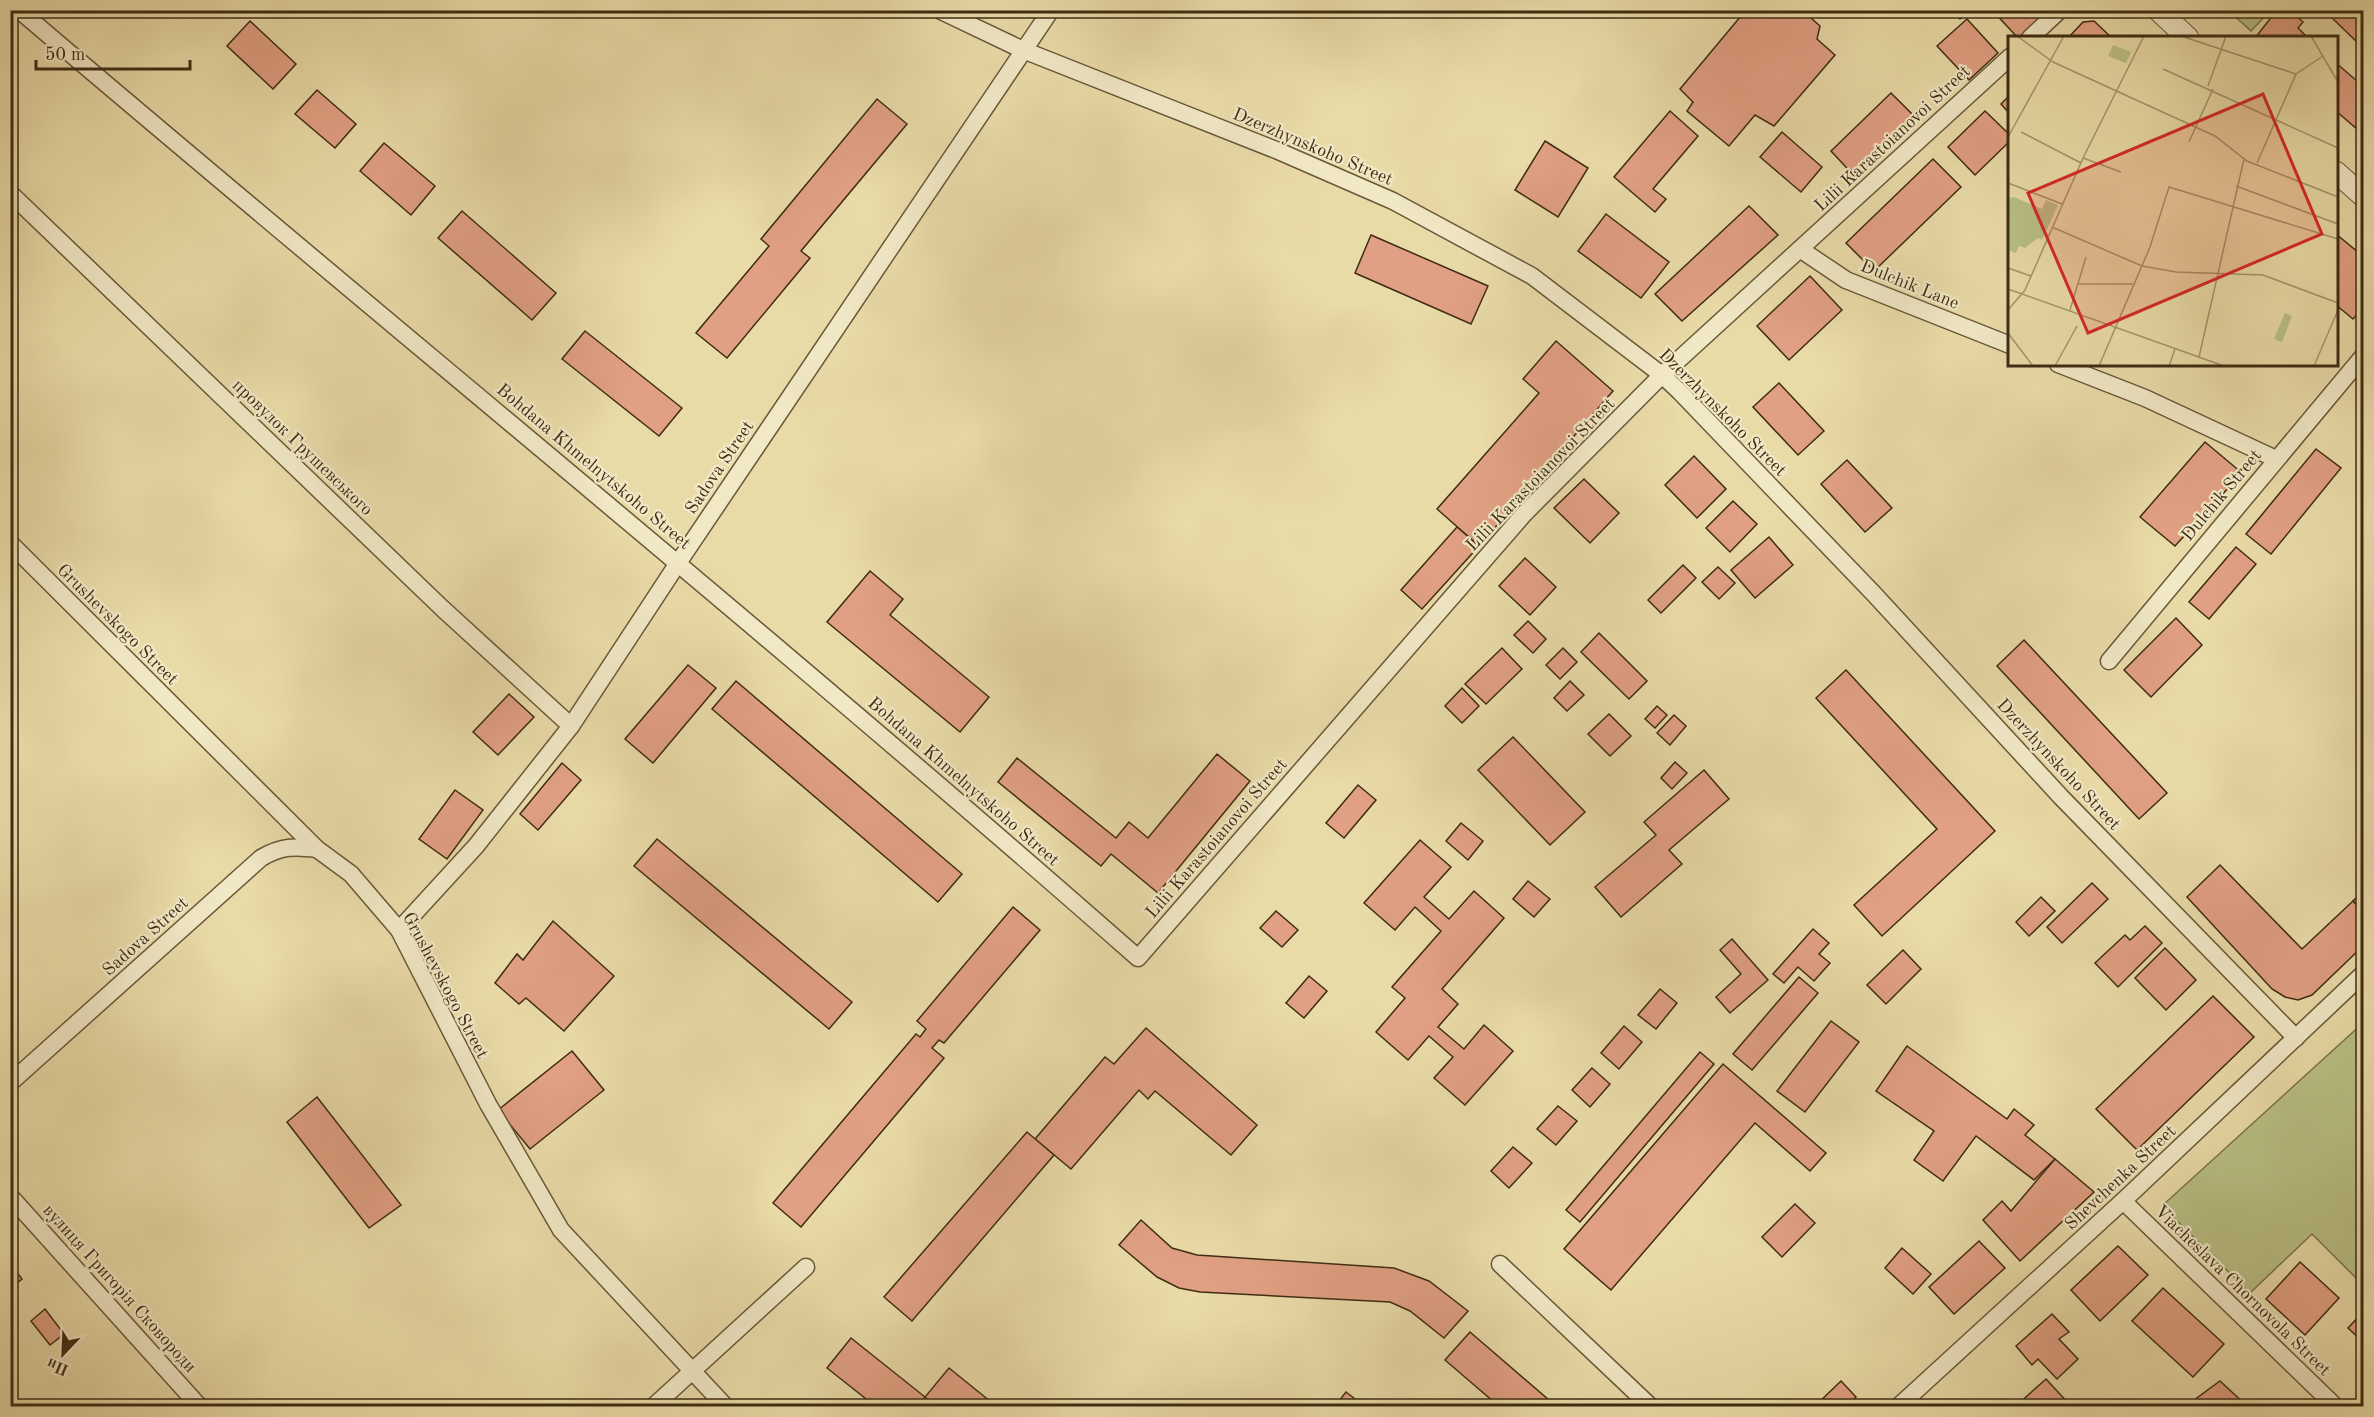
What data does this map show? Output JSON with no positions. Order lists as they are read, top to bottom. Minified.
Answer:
{"streets":{"street":["Lilii Karastoianovoi Street","Dzerzhynskoho Street","Dulchik Lane","провулок Грушевського","Bohdana Khmelnytskoho Street","Sadova Street","Dulchik Street","Grushevskogo Street","Shevchenka Street","вулиця Григорія Сковороди","Viacheslava Chornovola Street"]},"crossings":[["Lilii Karastoianovoi Street","Dzerzhynskoho Street"],["Lilii Karastoianovoi Street","Dulchik Lane"],["Lilii Karastoianovoi Street","Bohdana Khmelnytskoho Street"],["Dzerzhynskoho Street","Sadova Street"],["Dzerzhynskoho Street","Shevchenka Street"],["провулок Грушевського","Sadova Street"],["Bohdana Khmelnytskoho Street","Sadova Street"],["Sadova Street","Grushevskogo Street"],["Shevchenka Street","Viacheslava Chornovola Street"]],"scale_bar":"50 m","north":"bottom left"}
